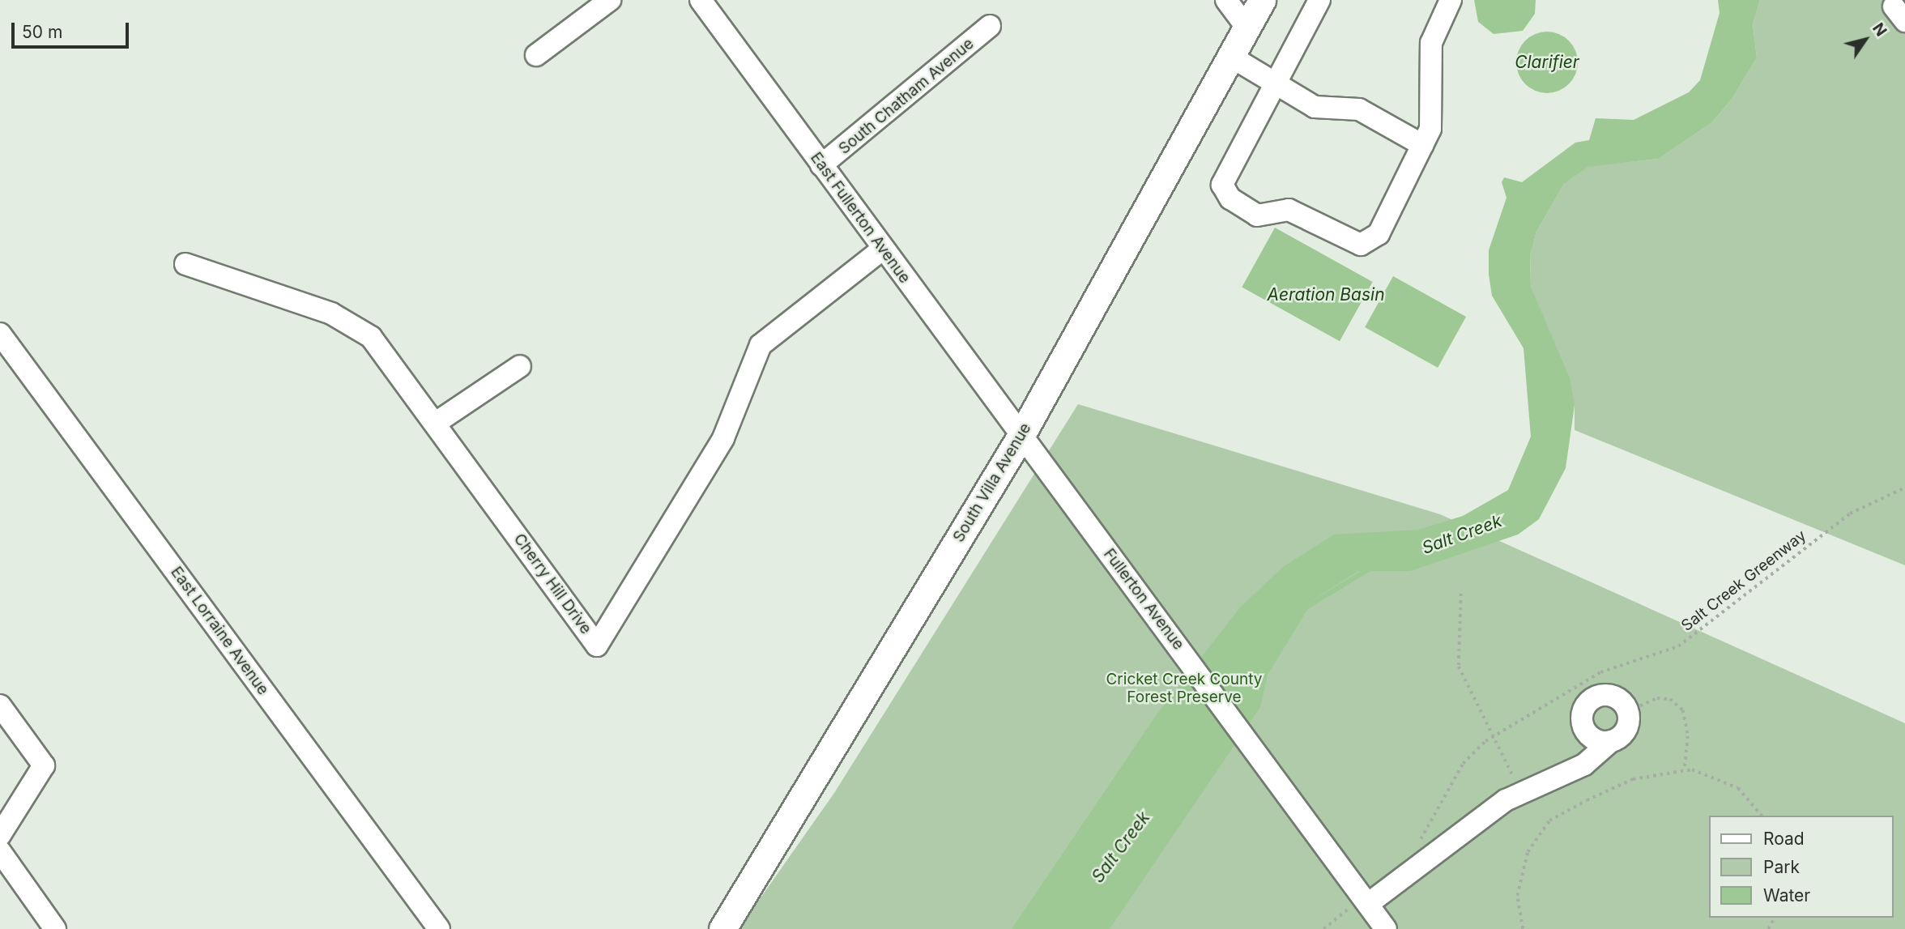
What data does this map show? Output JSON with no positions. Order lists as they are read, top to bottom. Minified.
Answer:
{"streets":{"main road":["South Villa Avenue"],"street":["South Chatham Avenue","East Fullerton Avenue","Cherry Hill Drive","Fullerton Avenue","East Lorraine Avenue"],"path":["Salt Creek Greenway"]},"crossings":[["South Chatham Avenue","East Fullerton Avenue"],["East Fullerton Avenue","South Villa Avenue"],["East Fullerton Avenue","Cherry Hill Drive"],["East Fullerton Avenue","Fullerton Avenue"],["South Villa Avenue","Fullerton Avenue"]],"water":["Clarifier","Aeration Basin","Salt Creek"],"parks":["Cricket Creek County Forest Preserve"],"legend":["Road","Park","Water"],"scale_bar":"50 m","north":"top right"}
